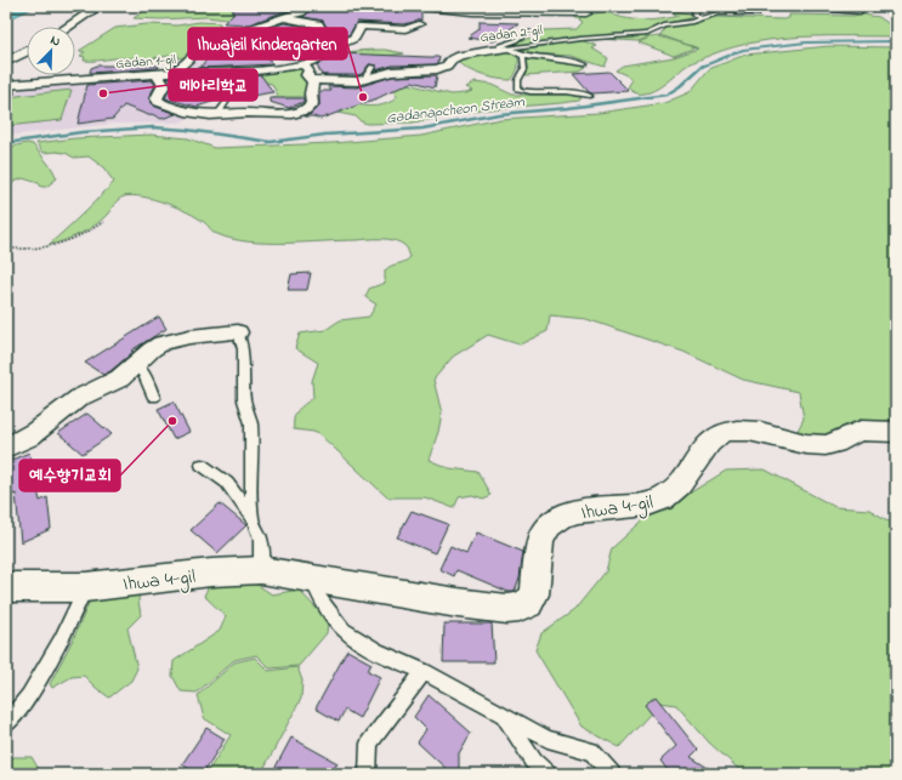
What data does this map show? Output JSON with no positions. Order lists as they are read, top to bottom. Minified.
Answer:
{"streets":{"street":["Gadan 2-gil","Gadan 1-gil","Ihwa 4-gil"]},"water":["Gadanapcheon Stream"],"places":["메아리학교","Ihwajeil Kindergarten","예수향기교회"],"north":"top right"}
